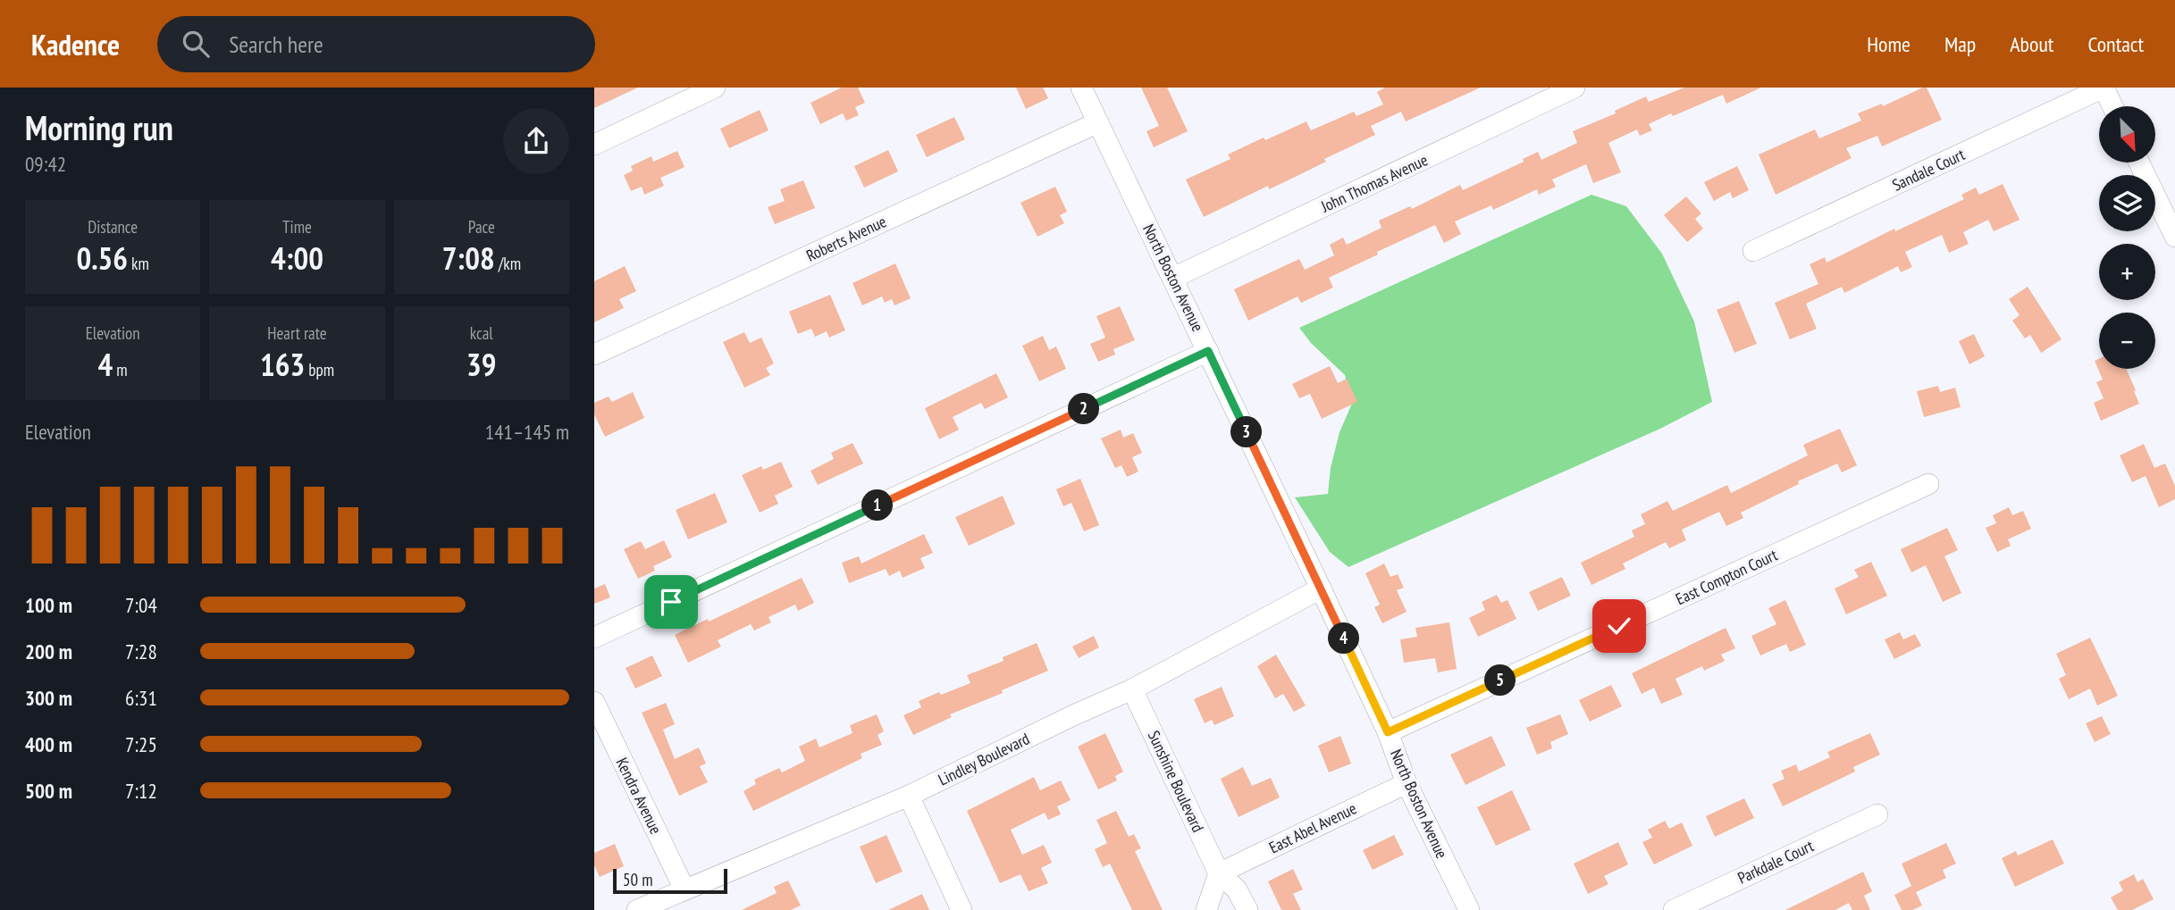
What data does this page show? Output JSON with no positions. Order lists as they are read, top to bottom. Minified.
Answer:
{"streets":{"street":["Sandale Court","John Thomas Avenue","Roberts Avenue","North Boston Avenue","East Compton Court","Lindley Boulevard","Sunshine Boulevard","Kendra Avenue","East Abel Avenue","Parkdale Court"]},"crossings":[["John Thomas Avenue","North Boston Avenue"],["Roberts Avenue","North Boston Avenue"],["North Boston Avenue","East Compton Court"],["North Boston Avenue","Lindley Boulevard"],["North Boston Avenue","East Abel Avenue"],["Lindley Boulevard","Sunshine Boulevard"],["Lindley Boulevard","Kendra Avenue"],["Sunshine Boulevard","East Abel Avenue"]],"scale_bar":"50 m","north":"bottom right","page":{"header":"Kadence","search":"Search here","nav":["Home","Map","About","Contact"],"heading":["Morning run","09:42"],"map_buttons":["+","−"],"stats":[["Distance","0.56 km"],["Time","4:00"],["Pace","7:08 /km"],["Elevation","4 m"],["Heart rate","163 bpm"],["kcal","39"]],"pins":["2","3","1","4","5"],"chart":["Elevation","141–145 m"],"list":[{"name":"100 m","note":"7:04"},{"name":"200 m","note":"7:28"},{"name":"300 m","note":"6:31"},{"name":"400 m","note":"7:25"},{"name":"500 m","note":"7:12"}],"scale":"50 m"}}
